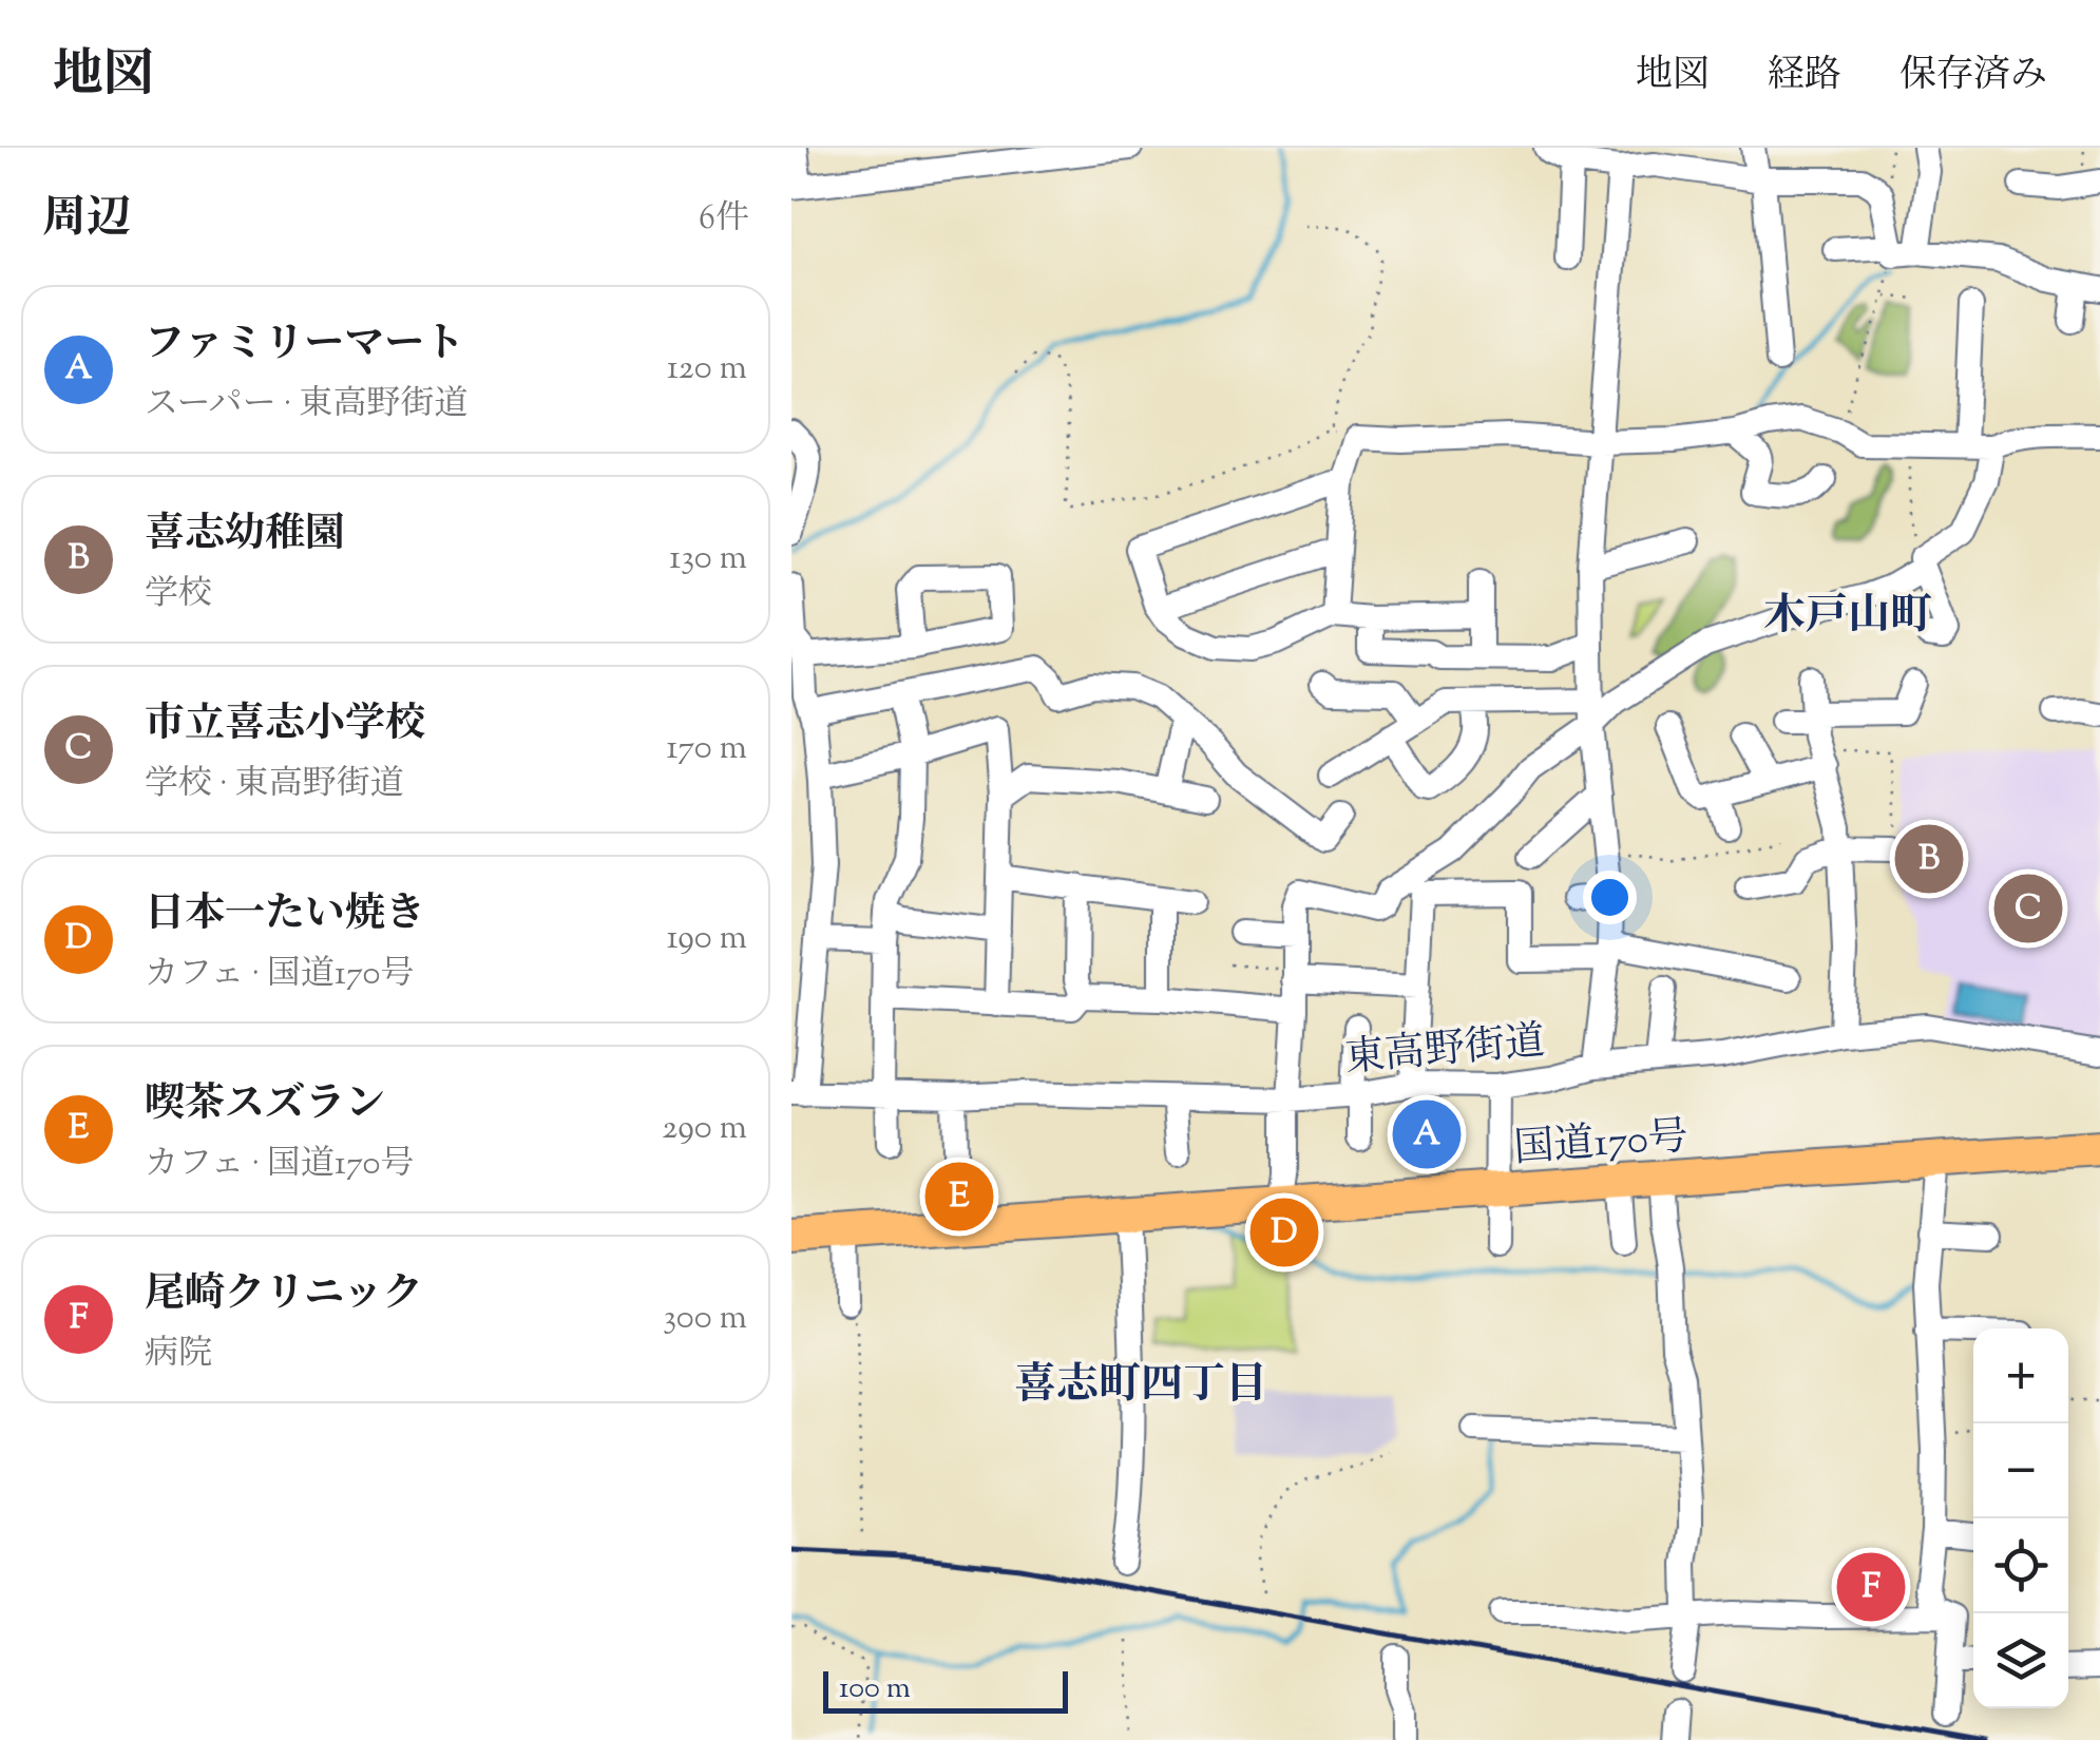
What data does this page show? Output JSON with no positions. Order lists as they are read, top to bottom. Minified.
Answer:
{"streets":{"highway":["国道170号"],"street":["東高野街道"]},"districts":["木戸山町","喜志町四丁目"],"scale_bar":"100 m","page":{"header":"地図","nav":["地図","経路","保存済み"],"heading":["周辺","6件"],"list":[{"mark":"A","name":"ファミリーマート","note":"スーパー · 東高野街道","value":"120 m"},{"mark":"B","name":"喜志幼稚園","note":"学校","value":"130 m"},{"mark":"C","name":"市立喜志小学校","note":"学校 · 東高野街道","value":"170 m"},{"mark":"D","name":"日本一たい焼き","note":"カフェ · 国道170号","value":"190 m"},{"mark":"E","name":"喫茶スズラン","note":"カフェ · 国道170号","value":"290 m"},{"mark":"F","name":"尾崎クリニック","note":"病院","value":"300 m"}],"pins":["B","C","A","E","D","F"],"map_buttons":["+","−"],"scale":"100 m"}}
